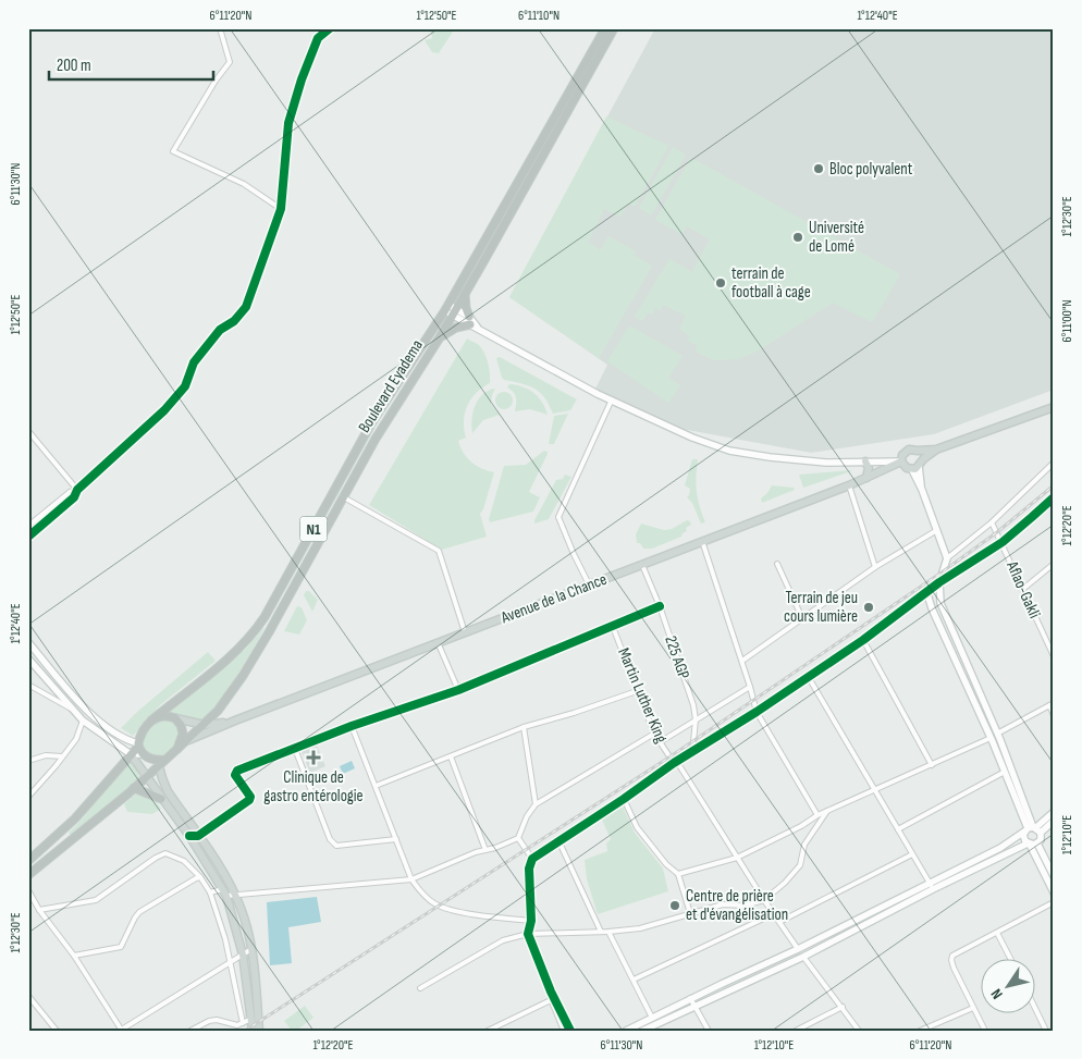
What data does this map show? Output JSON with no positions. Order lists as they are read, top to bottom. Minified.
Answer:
{"streets":{"highway":["Boulevard Eyadema","N1"],"main road":["Avenue de la Chance"],"street":["Aflao-Gakli","225 AGP","Martin Luther King"]},"crossings":[["Boulevard Eyadema","N1"],["Avenue de la Chance","225 AGP"]],"places":{"other":["Bloc polyvalent","Université de Lomé","terrain de football à cage","Terrain de jeu cours lumière","Centre de prière et d'évangélisation"],"health":["Clinique de gastro entérologie"]},"scale_bar":"200 m","north":"bottom left","coordinates":["6°11'20\"N","1°12'50\"E","6°11'10\"N","1°12'40\"E","6°11'30\"N","1°12'30\"E","6°11'00\"N","1°12'20\"E","1°12'10\"E"]}
